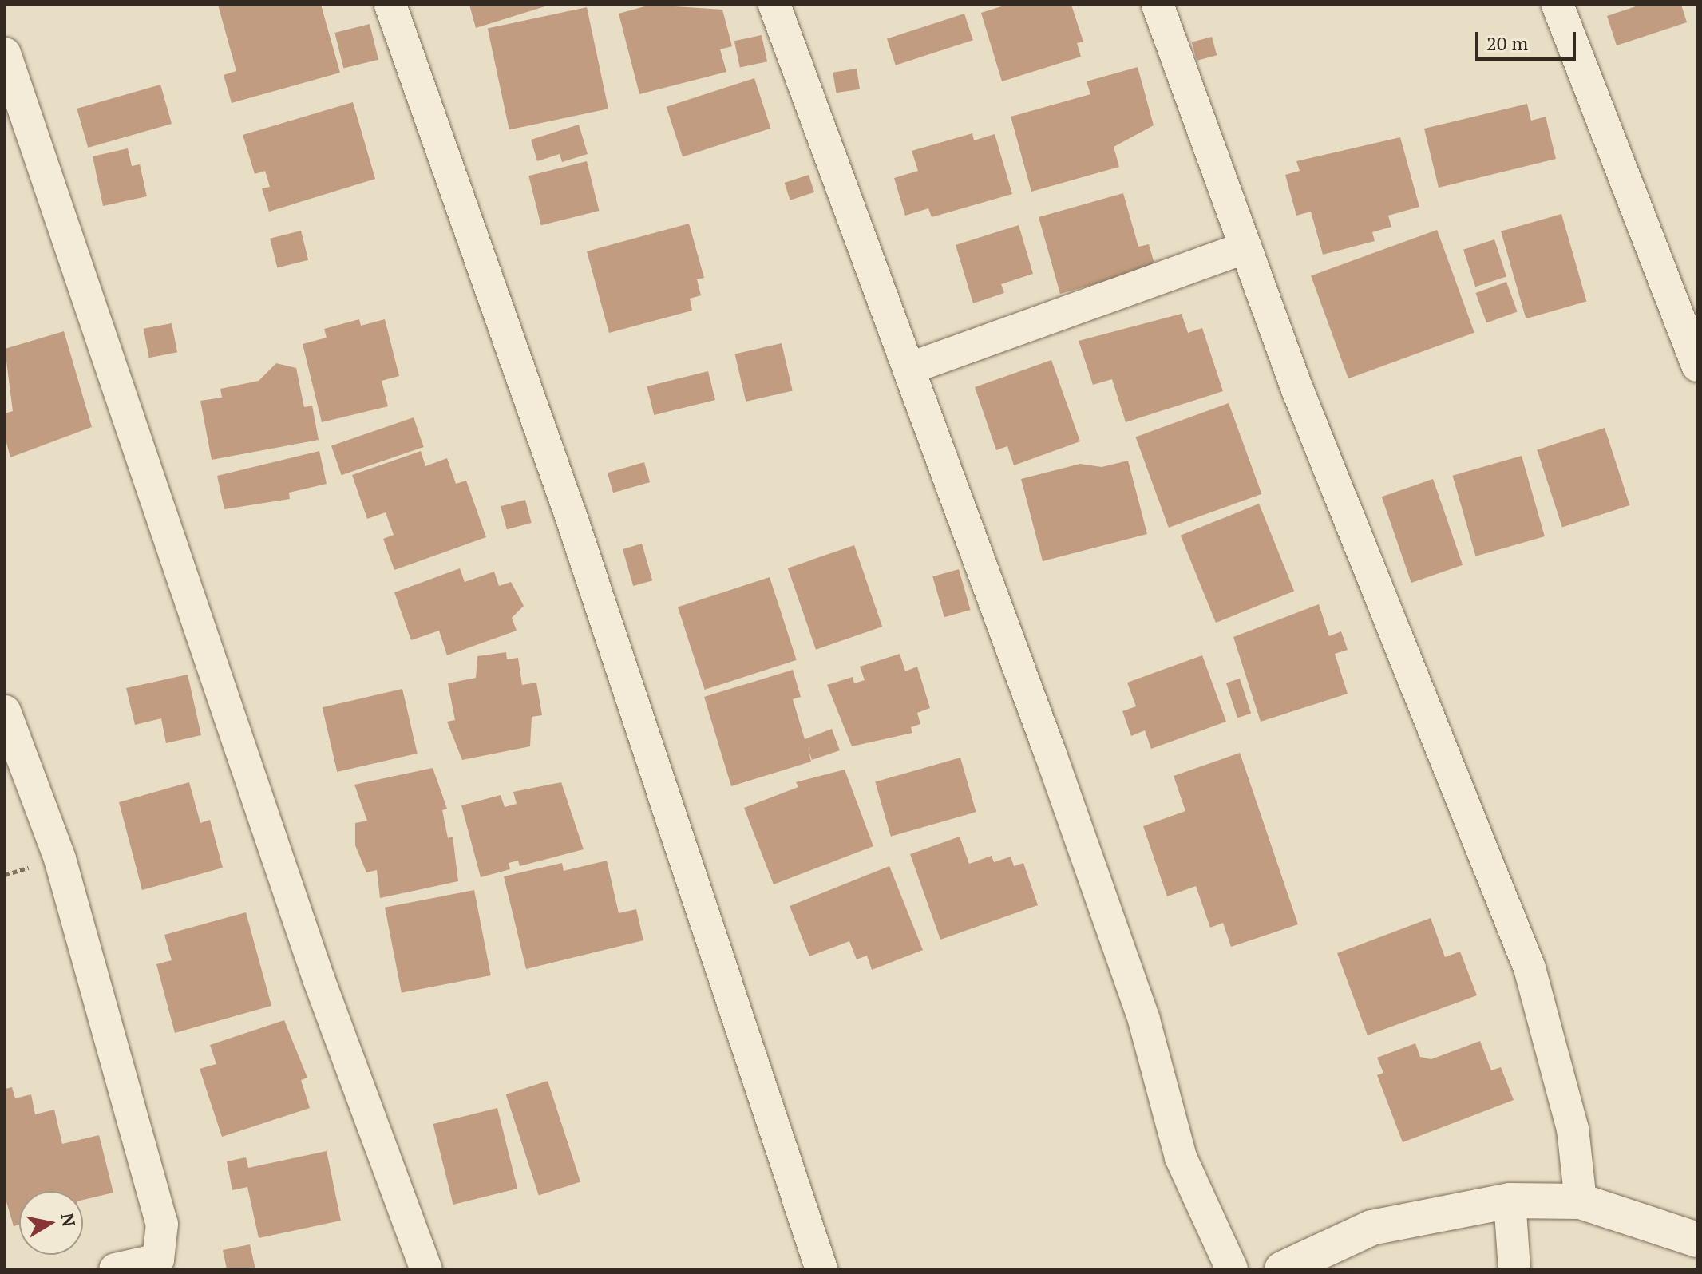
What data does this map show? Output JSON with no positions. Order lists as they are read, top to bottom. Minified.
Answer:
{"scale_bar":"20 m","north":"right"}
